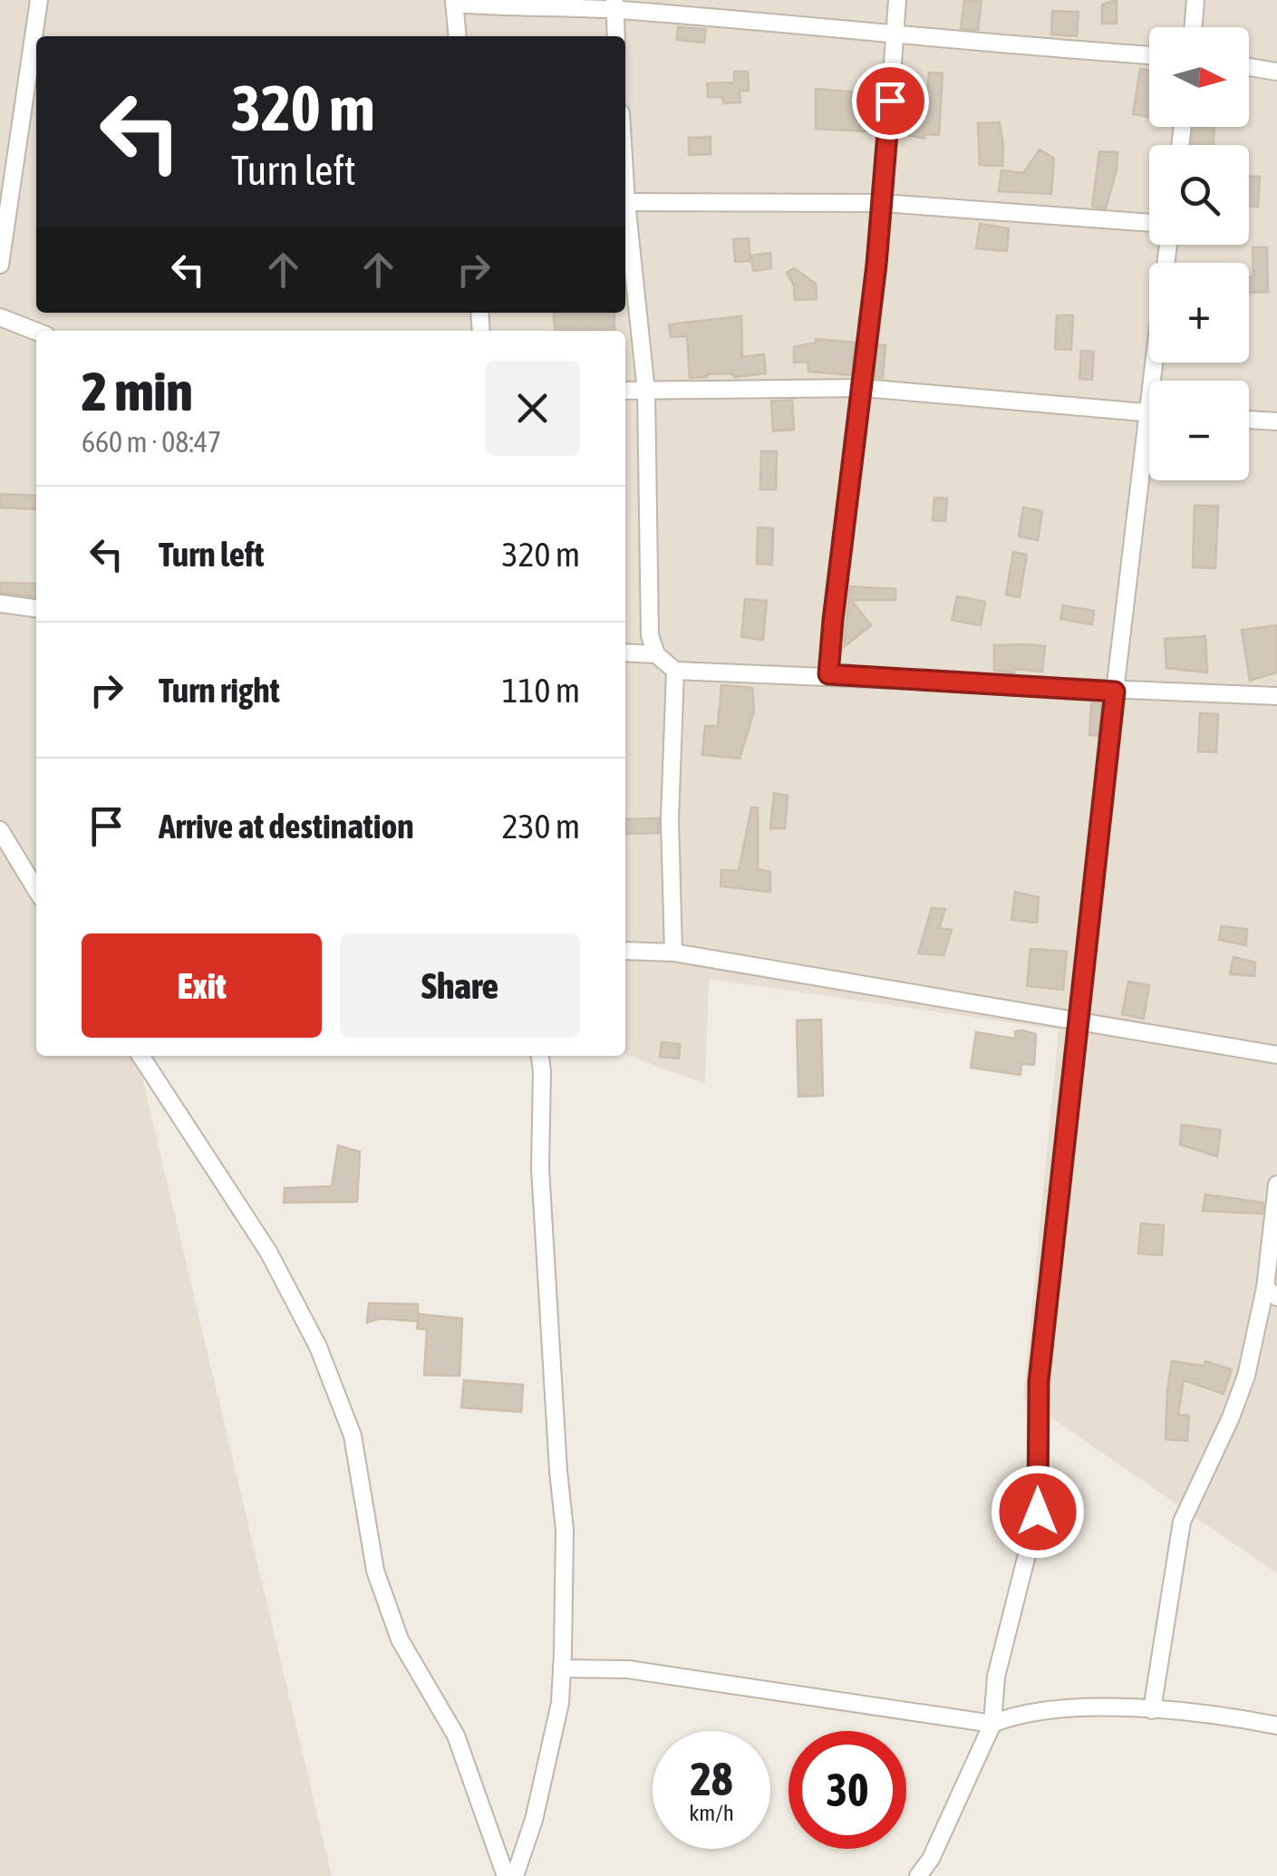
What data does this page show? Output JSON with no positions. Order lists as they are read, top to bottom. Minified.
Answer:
{"north":"right","page":{"map_buttons":["+","−"],"turn":["320 m","Turn left"],"heading":["2 min","660 m · 08:47"],"list":[{"name":"Turn left","value":"320 m"},{"name":"Turn right","value":"110 m"},{"name":"Arrive at destination","value":"230 m"}],"buttons":["Exit","Share"],"speed":"28 km/h","limit":"30"}}
